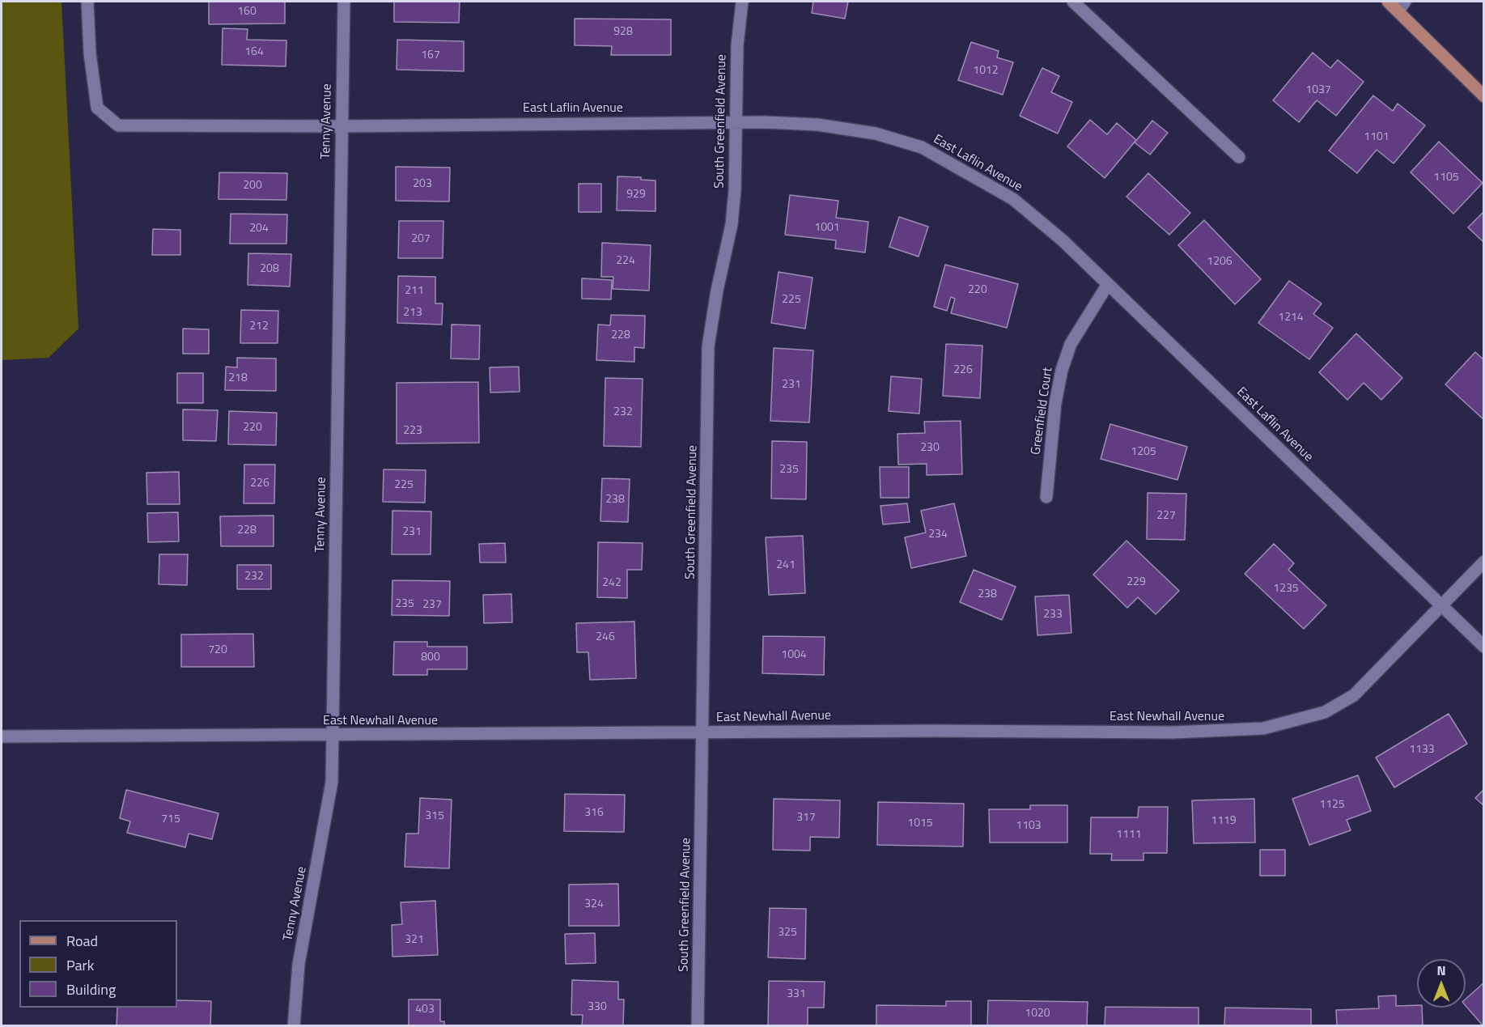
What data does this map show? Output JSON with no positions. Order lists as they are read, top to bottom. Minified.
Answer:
{"streets":{"street":["East Laflin Avenue","Tenny Avenue","South Greenfield Avenue","Greenfield Court","East Newhall Avenue"]},"crossings":[["East Laflin Avenue","Tenny Avenue"],["East Laflin Avenue","South Greenfield Avenue"],["East Laflin Avenue","Greenfield Court"],["East Laflin Avenue","East Newhall Avenue"],["Tenny Avenue","East Newhall Avenue"],["South Greenfield Avenue","East Newhall Avenue"]],"house_numbers":["160","928","164","167","1012","1037","1101","1105","203","200","929","1001","204","207","224","1206","208","220","211","225","213","1214","212","228","226","218","231","232","220","223","230","1205","235","226","225","238","227","228","231","234","241","232","229","242","1235","238","235","237","233","246","720","1004","800","1133","1125","316","315","317","715","1119","1015","1103","1111","324","325","321","331","330","403","1020"],"legend":["Road","Park","Building"],"north":"top"}
